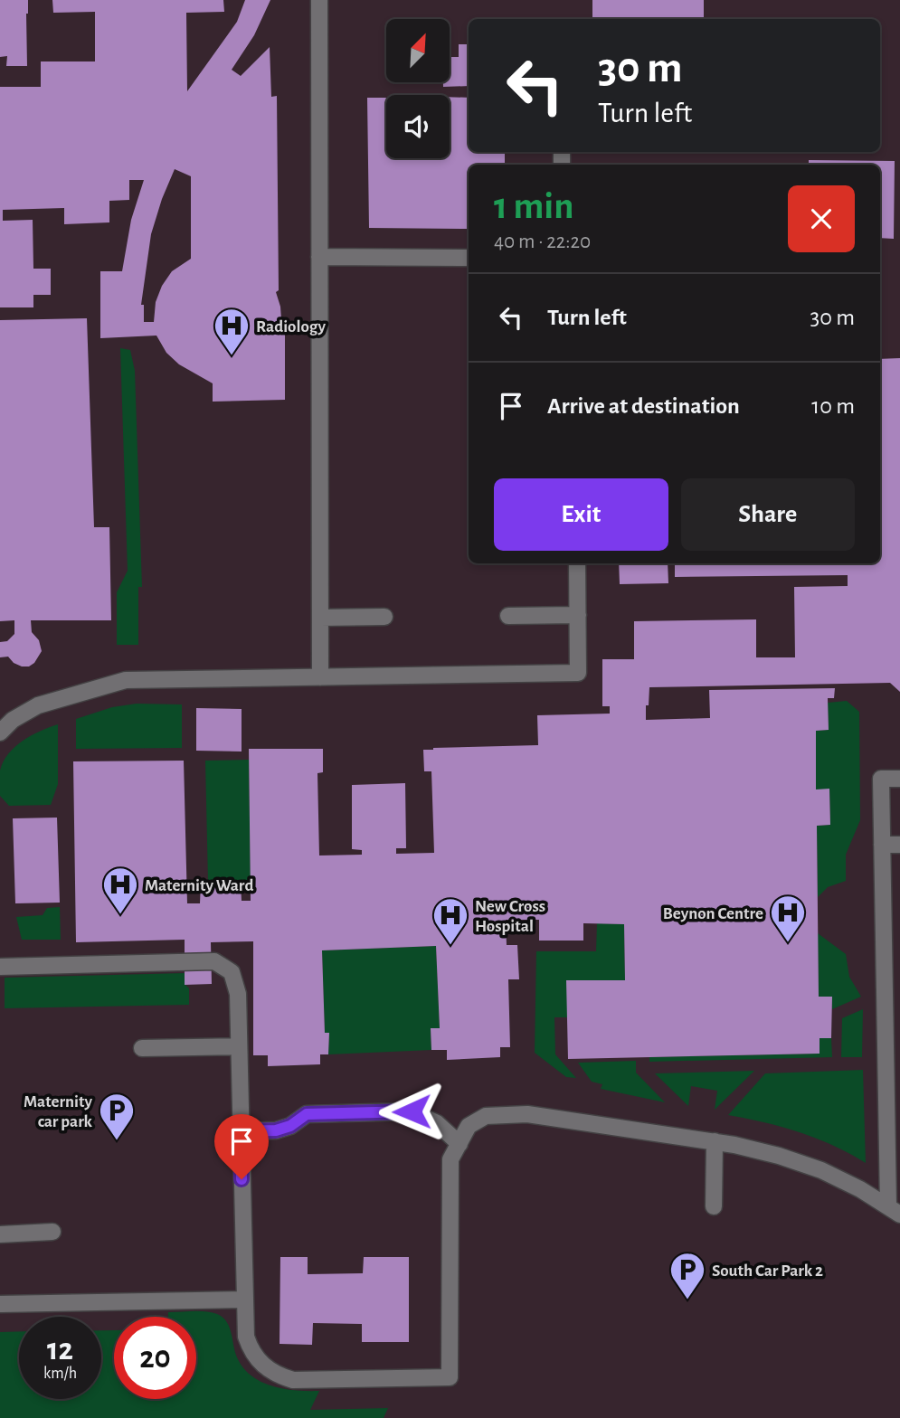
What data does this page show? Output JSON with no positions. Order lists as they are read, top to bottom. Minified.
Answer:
{"places":{"hospital":["Radiology","Maternity Ward","Beynon Centre","New Cross Hospital"],"parking":["Maternity car park","South Car Park 2"]},"north":"top right","page":{"turn":["30 m","Turn left"],"heading":["1 min","40 m · 22:20"],"list":[{"name":"Turn left","value":"30 m"},{"name":"Arrive at destination","value":"10 m"}],"buttons":["Exit","Share"],"speed":"12 km/h","limit":"20"}}
